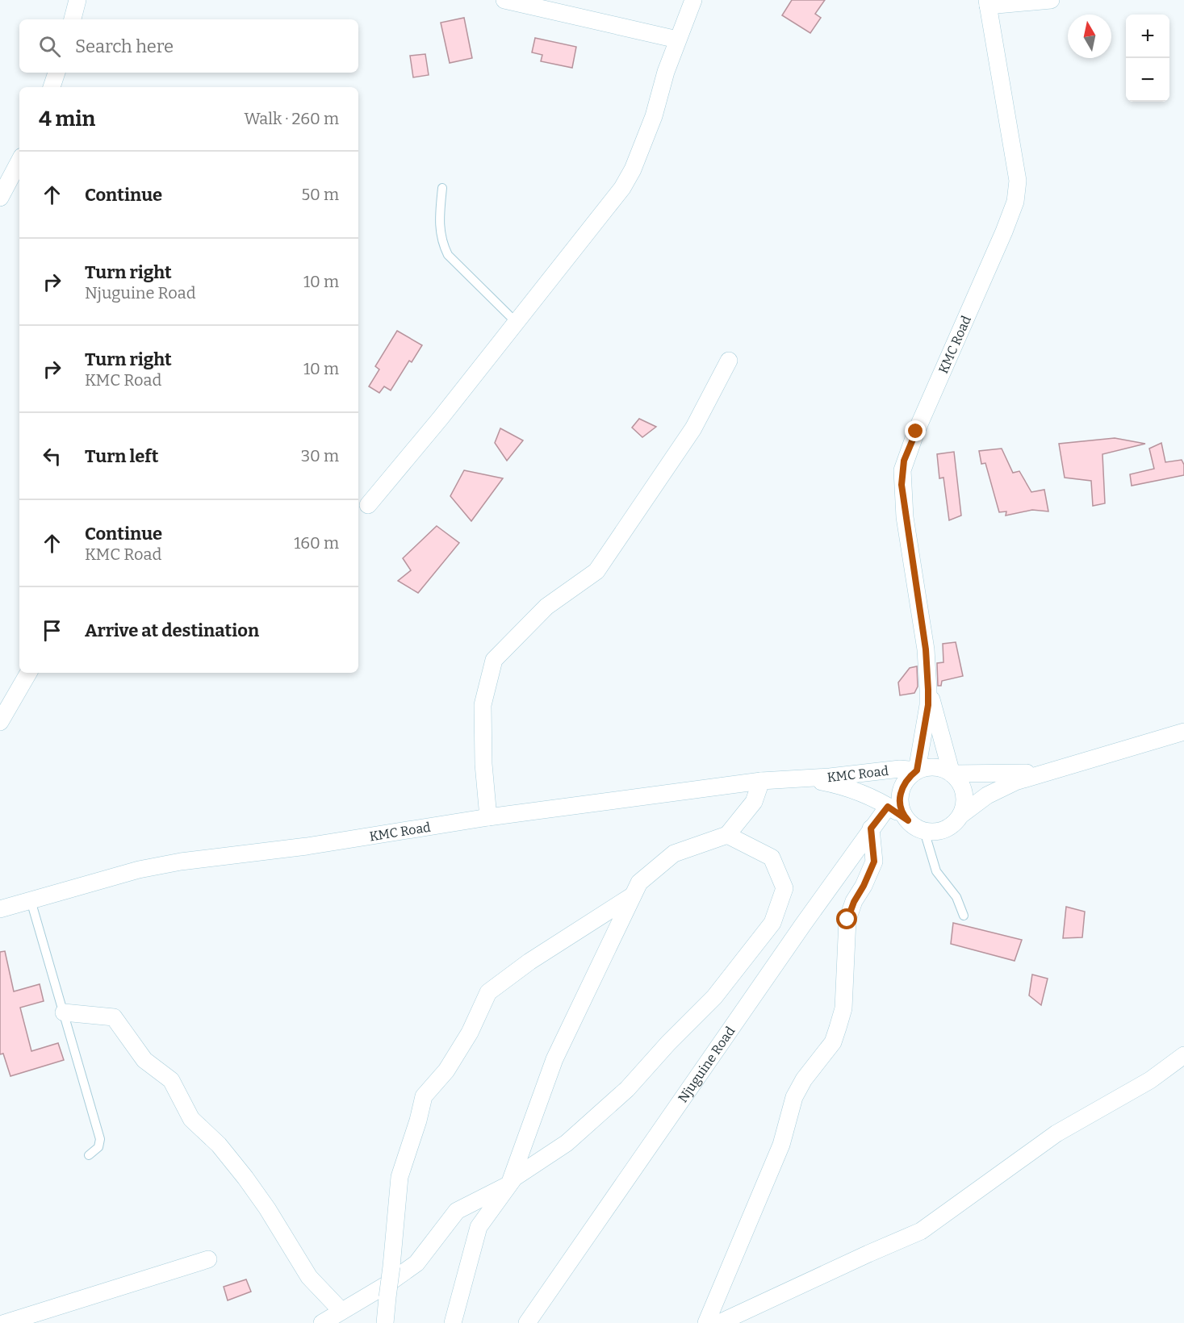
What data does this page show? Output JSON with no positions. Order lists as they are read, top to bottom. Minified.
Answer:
{"streets":{"street":["KMC Road","Njuguine Road"]},"crossings":[["KMC Road","Njuguine Road"]],"north":"top","page":{"map_buttons":["+","−"],"search":"Search here","heading":["4 min","Walk · 260 m"],"list":[["Continue","50 m"],["Turn right","Njuguine Road","10 m"],["Turn right","KMC Road","10 m"],["Turn left","30 m"],["Continue","KMC Road","160 m"],"Arrive at destination"]}}
